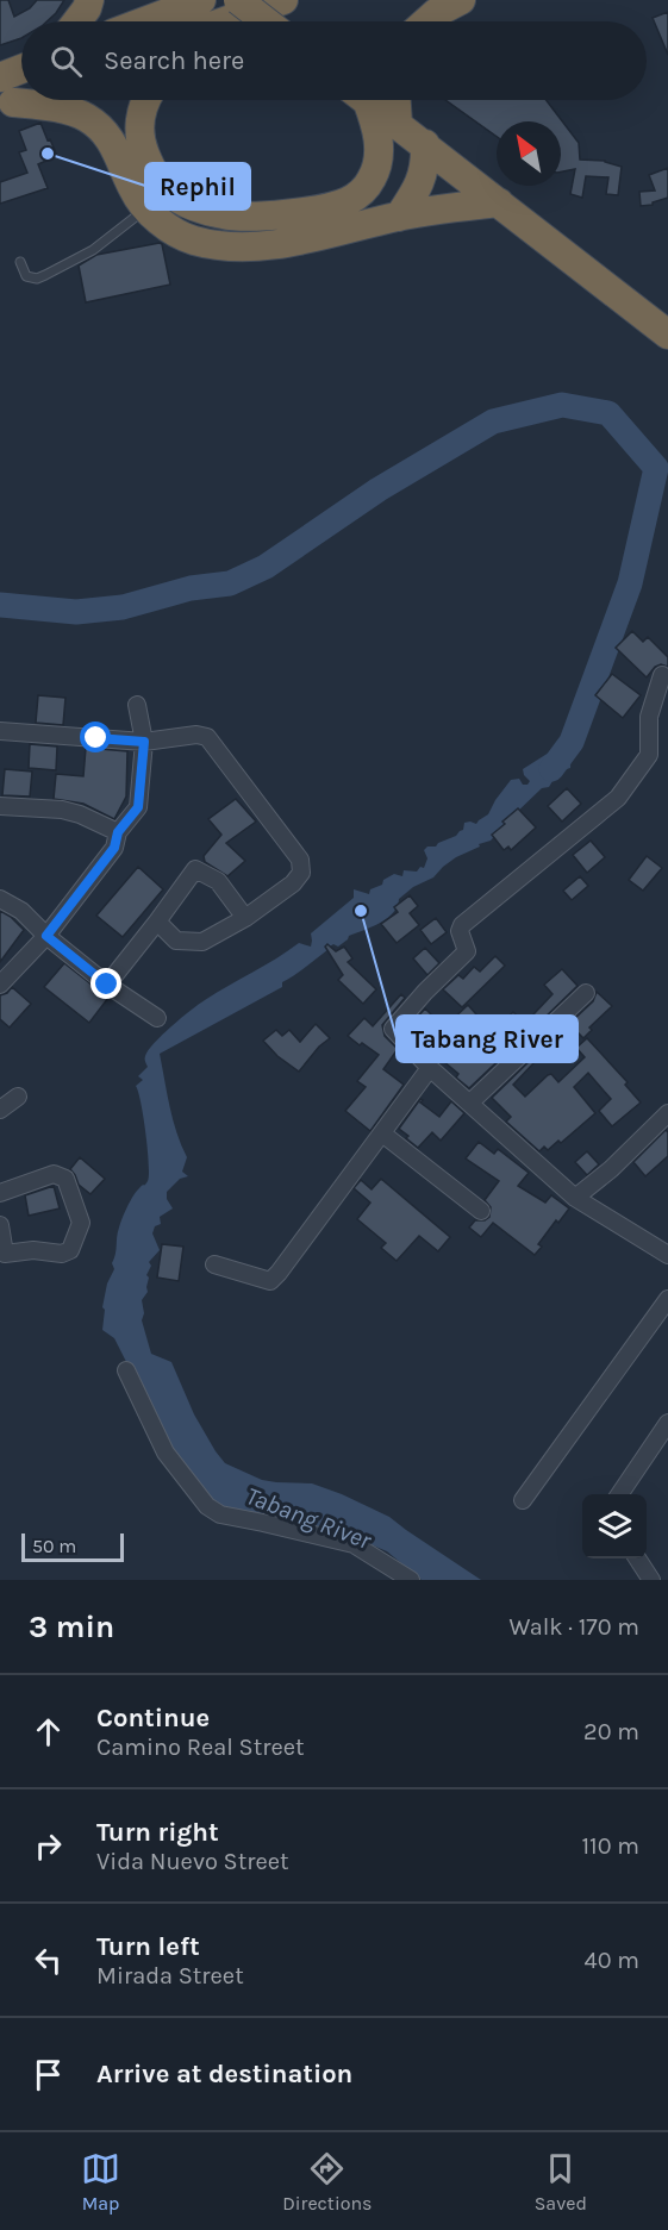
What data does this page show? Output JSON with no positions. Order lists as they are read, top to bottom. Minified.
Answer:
{"water":["Tabang River"],"places":["Rephil","Tabang River"],"scale_bar":"50 m","north":"top left","page":{"search":"Search here","scale":"50 m","heading":["3 min","Walk · 170 m"],"list":[["Continue","Camino Real Street","20 m"],["Turn right","Vida Nuevo Street","110 m"],["Turn left","Mirada Street","40 m"],"Arrive at destination"],"nav":["Map","Directions","Saved"]}}
